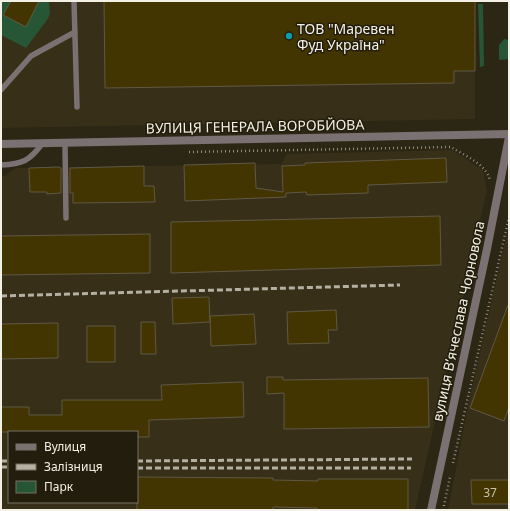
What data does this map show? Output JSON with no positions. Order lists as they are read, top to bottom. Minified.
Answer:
{"streets":{"street":["ВУЛИЦЯ ГЕНЕРАЛА ВОРОБЙОВА","вулиця Вʼячеслава Чорновола"]},"places":["ТОВ \"Маревен Фуд Україна\""],"house_numbers":["37"],"legend":["Вулиця","Залізниця","Парк"]}
